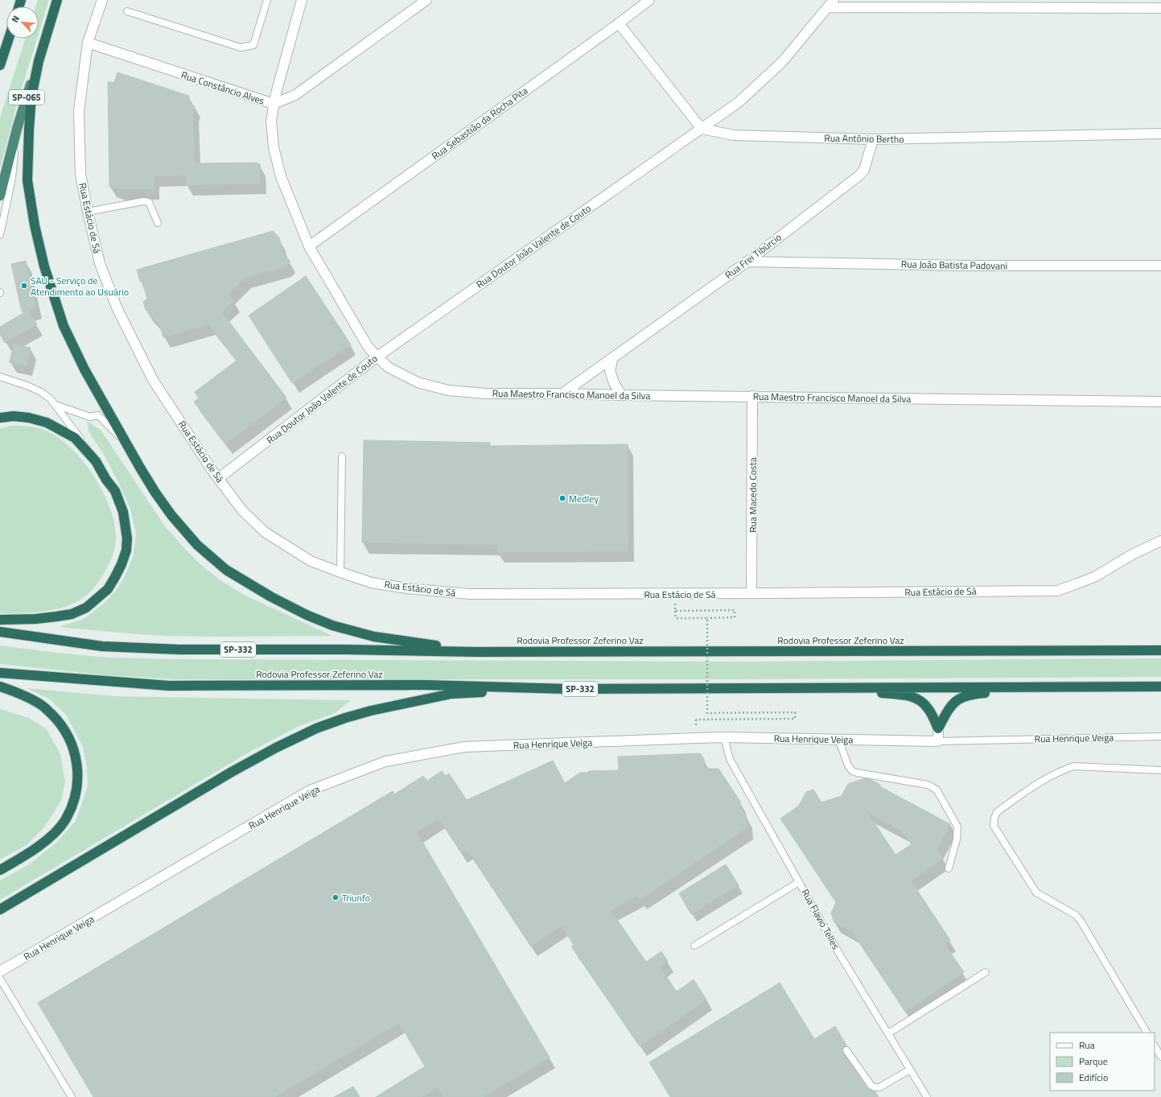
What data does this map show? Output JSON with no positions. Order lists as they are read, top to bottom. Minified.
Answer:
{"streets":{"highway":["SP-065","Rodovia Professor Zeferino Vaz","SP-332"],"street":["Rua Constâncio Alves","Rua Sebastião da Rocha Pita","Rua Antônio Bertho","Rua Estácio de Sá","Rua Doutor João Valente de Couto","Rua Frei Tibúrcio","Rua João Batista Padovani","Rua Maestro Francisco Manoel da Silva","Rua Macedo Costa","Rua Henrique Veiga"],"lane":["Rua Flavio Telles"]},"crossings":[["Rua Constâncio Alves","Rua Estácio de Sá"],["Rua Constâncio Alves","Rua Maestro Francisco Manoel da Silva"],["Rua Sebastião da Rocha Pita","Rua Maestro Francisco Manoel da Silva"],["Rua Antônio Bertho","Rua Doutor João Valente de Couto"],["Rua Antônio Bertho","Rua Frei Tibúrcio"],["Rua Estácio de Sá","Rua Doutor João Valente de Couto"],["Rua Estácio de Sá","Rua Macedo Costa"],["Rua Doutor João Valente de Couto","Rua Maestro Francisco Manoel da Silva"],["Rua Frei Tibúrcio","Rua João Batista Padovani"],["Rua Frei Tibúrcio","Rua Maestro Francisco Manoel da Silva"],["Rua Maestro Francisco Manoel da Silva","Rua Macedo Costa"],["Rua Henrique Veiga","Rua Flavio Telles"]],"places":["SAU - Serviço de Atendimento ao Usuário","Medley","Triunfo"],"legend":["Rua","Parque","Edifício"],"north":"top left"}
